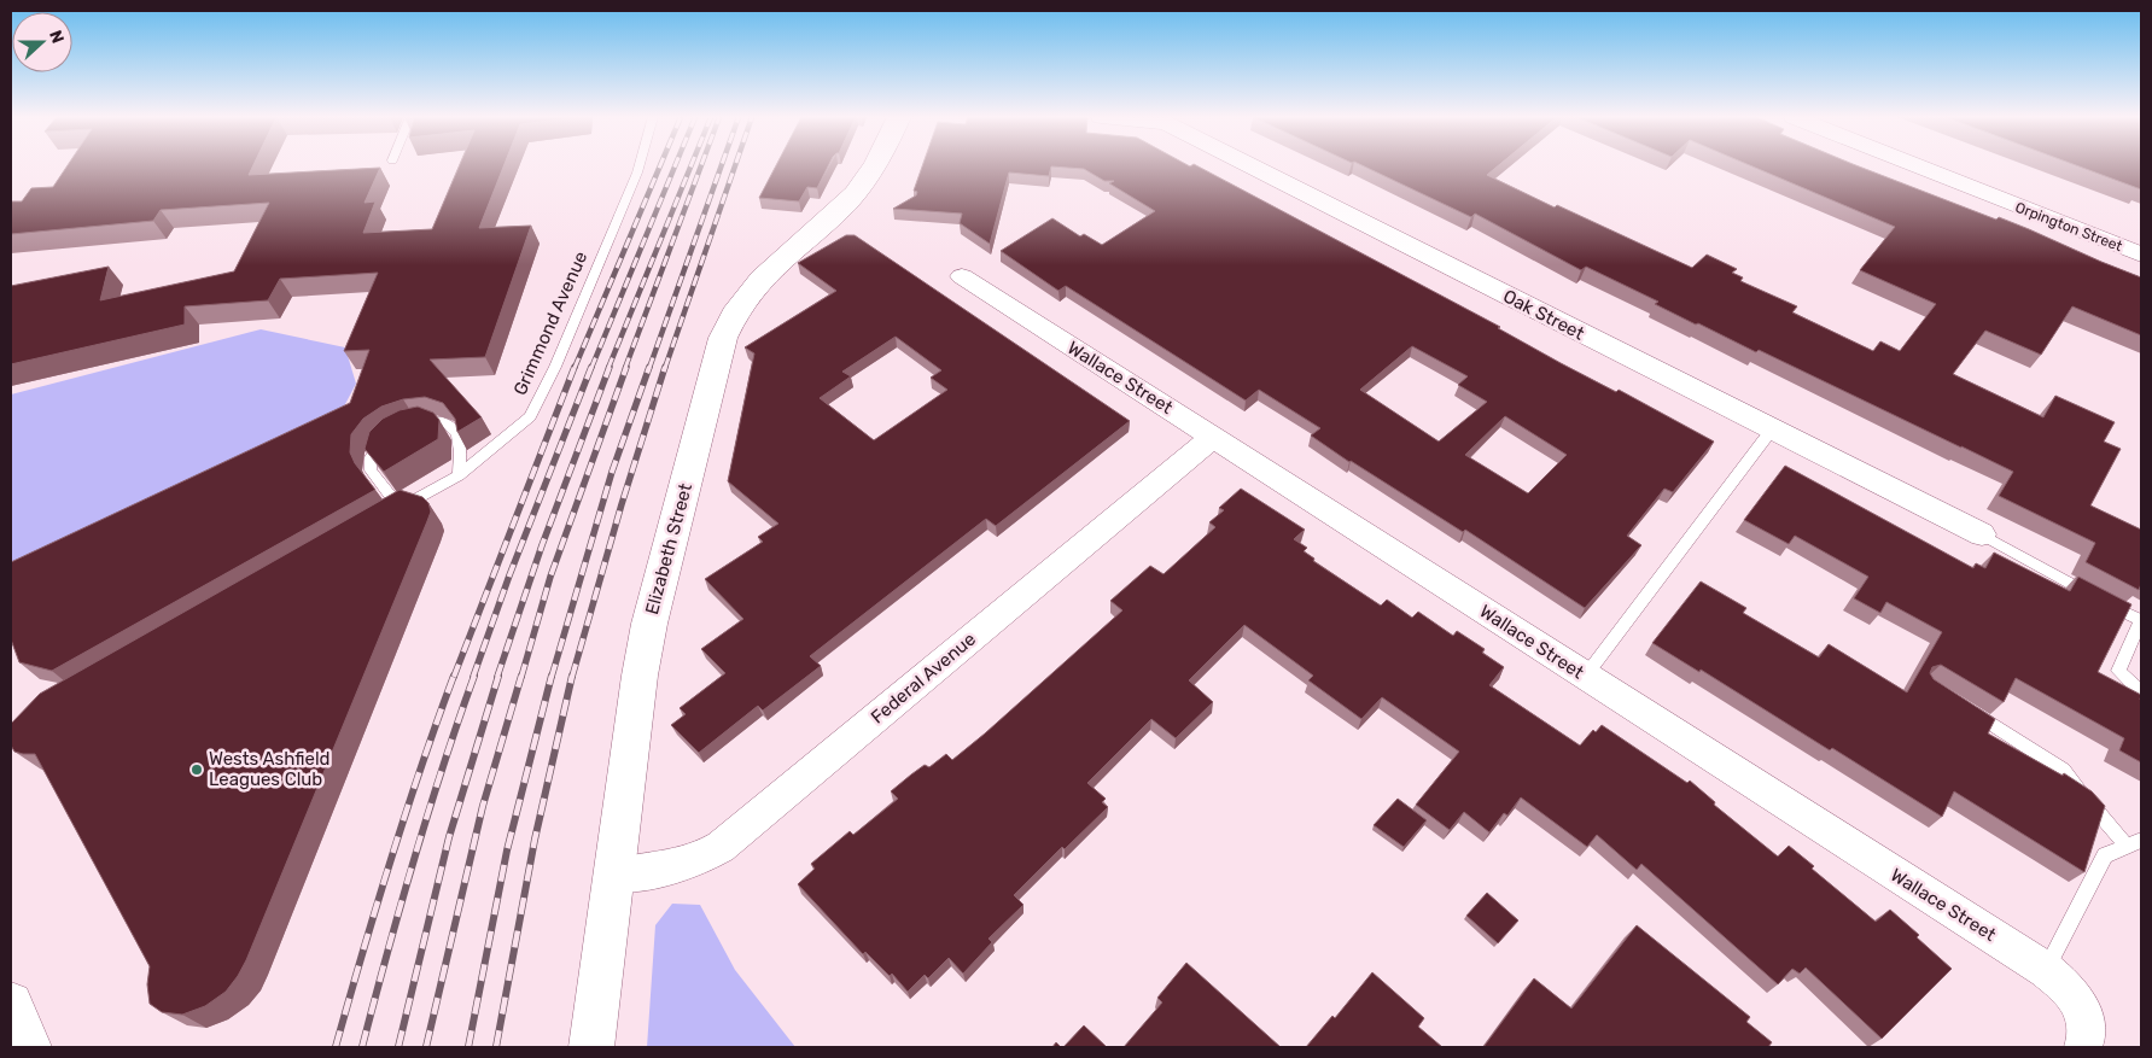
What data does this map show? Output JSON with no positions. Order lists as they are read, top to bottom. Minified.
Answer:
{"streets":{"main road":["Elizabeth Street"],"street":["Orpington Street","Oak Street","Wallace Street","Federal Avenue"],"lane":["Grimmond Avenue"]},"crossings":[["Wallace Street","Federal Avenue"],["Elizabeth Street","Federal Avenue"]],"places":["Wests Ashfield Leagues Club"],"north":"right"}
